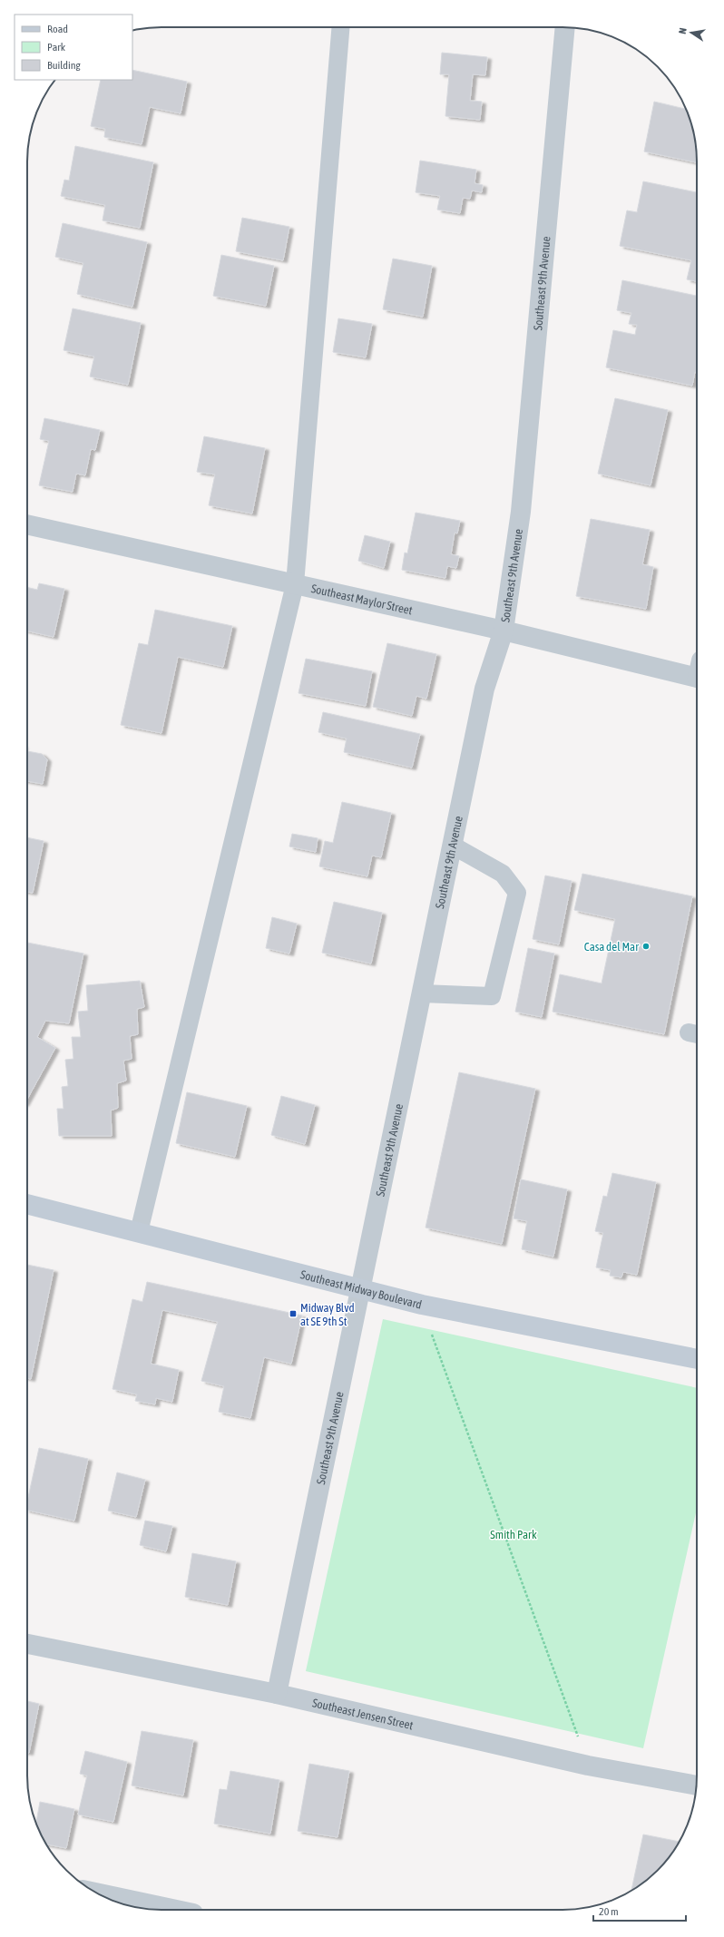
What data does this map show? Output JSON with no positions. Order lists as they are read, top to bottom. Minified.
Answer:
{"streets":{"street":["Southeast 9th Avenue","Southeast Maylor Street","Southeast Midway Boulevard","Southeast Jensen Street"]},"crossings":[["Southeast 9th Avenue","Southeast Maylor Street"],["Southeast 9th Avenue","Southeast Midway Boulevard"],["Southeast 9th Avenue","Southeast Jensen Street"]],"parks":["Smith Park"],"places":{"other":["Casa del Mar"],"transit":["Midway Blvd at SE 9th St"]},"legend":["Road","Park","Building"],"scale_bar":"20 m","north":"left"}
